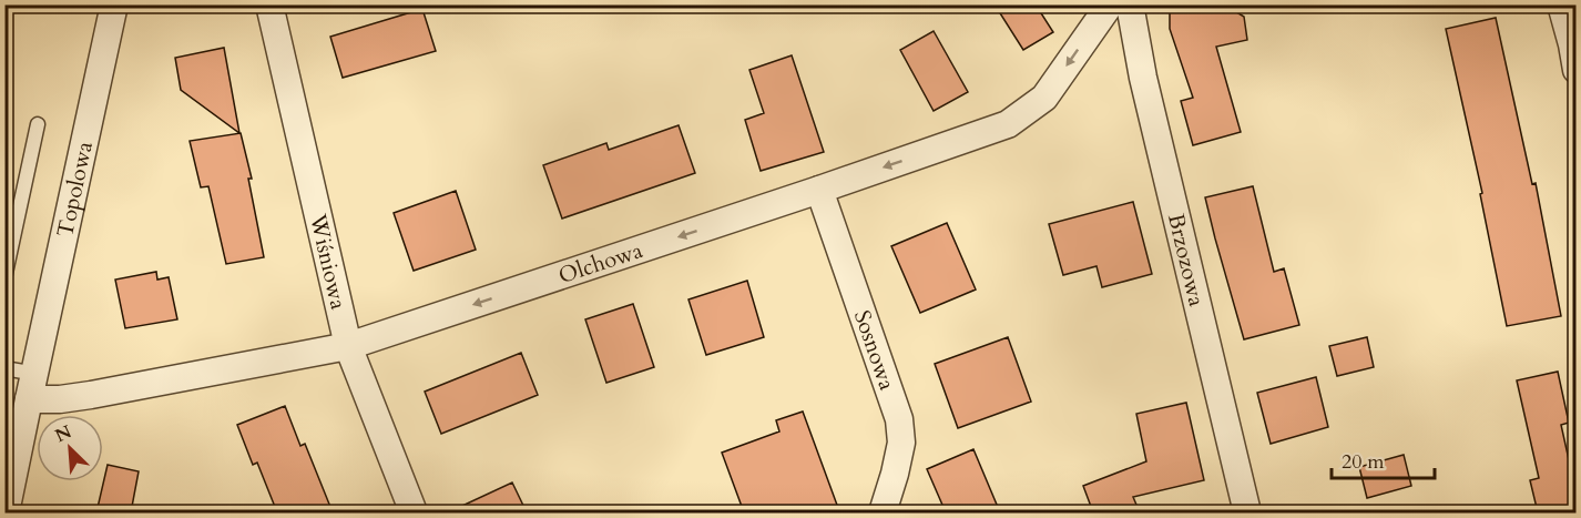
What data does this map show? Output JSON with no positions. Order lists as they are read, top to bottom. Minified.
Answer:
{"streets":{"street":["Topolowa","Brzozowa","Wiśniowa","Olchowa","Sosnowa"]},"crossings":[["Topolowa","Olchowa"],["Wiśniowa","Olchowa"],["Olchowa","Sosnowa"]],"one_way":["Olchowa"],"scale_bar":"20 m","north":"top left"}
